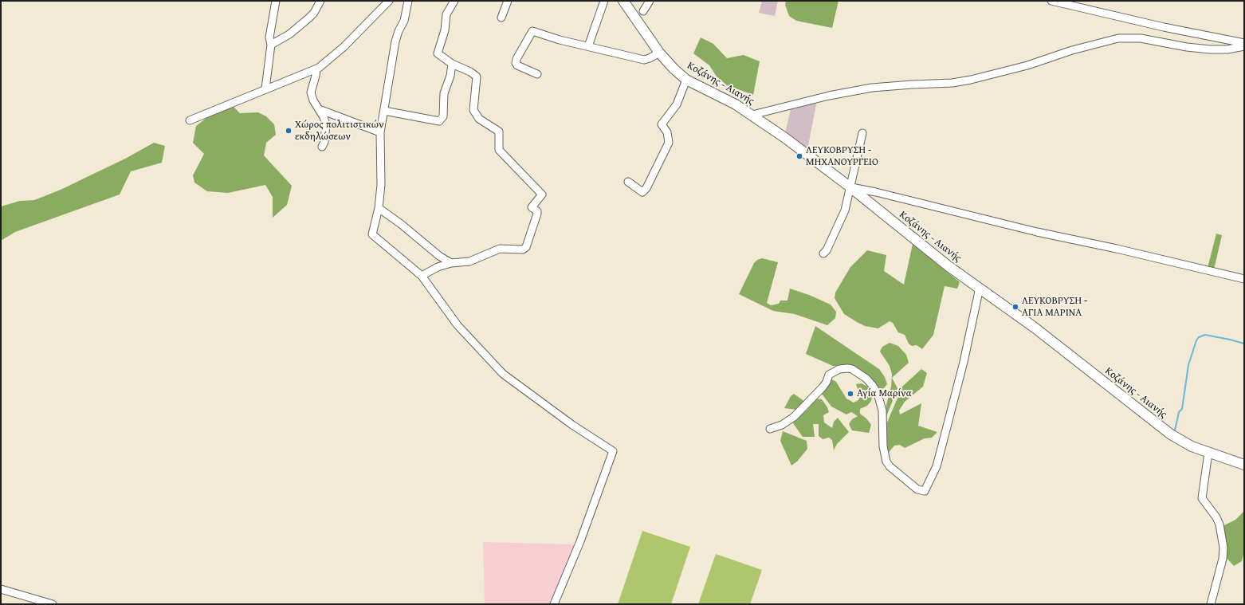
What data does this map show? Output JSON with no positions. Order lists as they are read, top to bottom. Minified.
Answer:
{"streets":{"main road":["Κοζάνης - Αιανής"]},"places":["Χώρος πολιτιστικών εκδηλώσεων","ΛΕΥΚΟΒΡΥΣΗ - ΜΗΧΑΝΟΥΡΓΕΙΟ","ΛΕΥΚΟΒΡΥΣΗ - ΑΓΙΑ ΜΑΡΙΝΑ","Αγία Μαρίνα"]}
